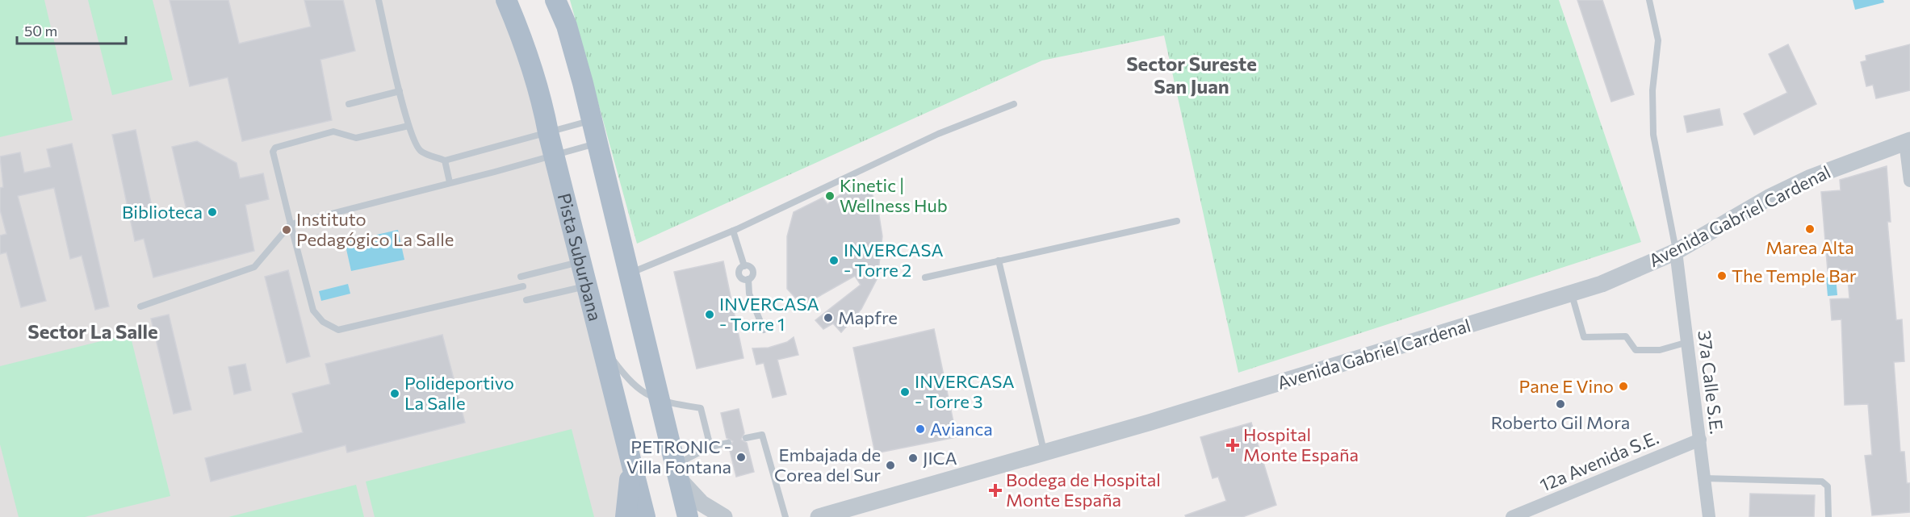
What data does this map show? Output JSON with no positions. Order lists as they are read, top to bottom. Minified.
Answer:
{"streets":{"main road":["Pista Suburbana"],"street":["Avenida Gabriel Cardenal","37a Calle S.E.","12a Avenida S.E."]},"crossings":[["Avenida Gabriel Cardenal","37a Calle S.E."],["37a Calle S.E.","12a Avenida S.E."]],"districts":["Sector Sureste San Juan","Sector La Salle"],"places":{"other":["Kinetic | Wellness Hub","Biblioteca","Marea Alta","Instituto Pedagógico La Salle","INVERCASA - Torre 2","The Temple Bar","INVERCASA - Torre 1","Mapfre","Pane E Vino","INVERCASA - Torre 3","Polideportivo La Salle","Roberto Gil Mora","Avianca","PETRONIC - Villa Fontana","JICA","Embajada de Corea del Sur"],"health":["Hospital Monte España","Bodega de Hospital Monte España"]},"scale_bar":"50 m"}
